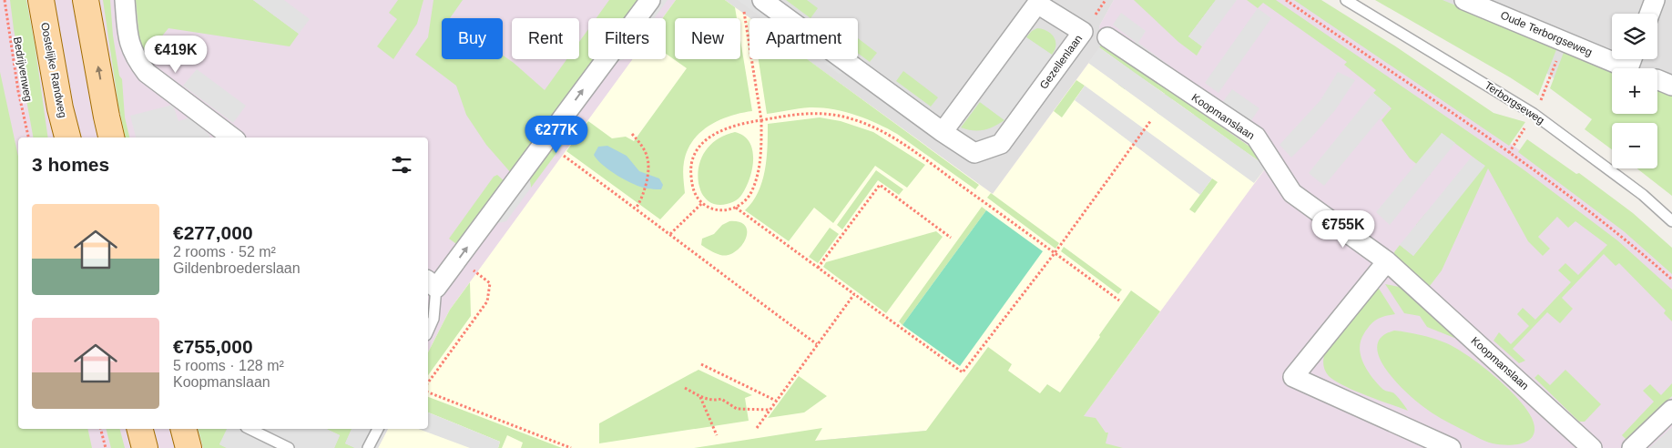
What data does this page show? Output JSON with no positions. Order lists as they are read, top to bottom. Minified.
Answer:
{"streets":{"main road":["Oostelijke Randweg"],"street":["Oude Terborgseweg","Gezellenlaan","Koopmanslaan"],"lane":["Terborgseweg"],"path":["Bedrijvenweg"]},"page":{"map_buttons":["+","−"],"chip":["Buy","Rent","Filters","New","Apartment"],"price":["€419K","€277K","€755K"],"heading":"3 homes","list":[{"name":"€277,000","note":"2 rooms · 52 m² · Gildenbroederslaan"},{"name":"€755,000","note":"5 rooms · 128 m² · Koopmanslaan"}]}}
